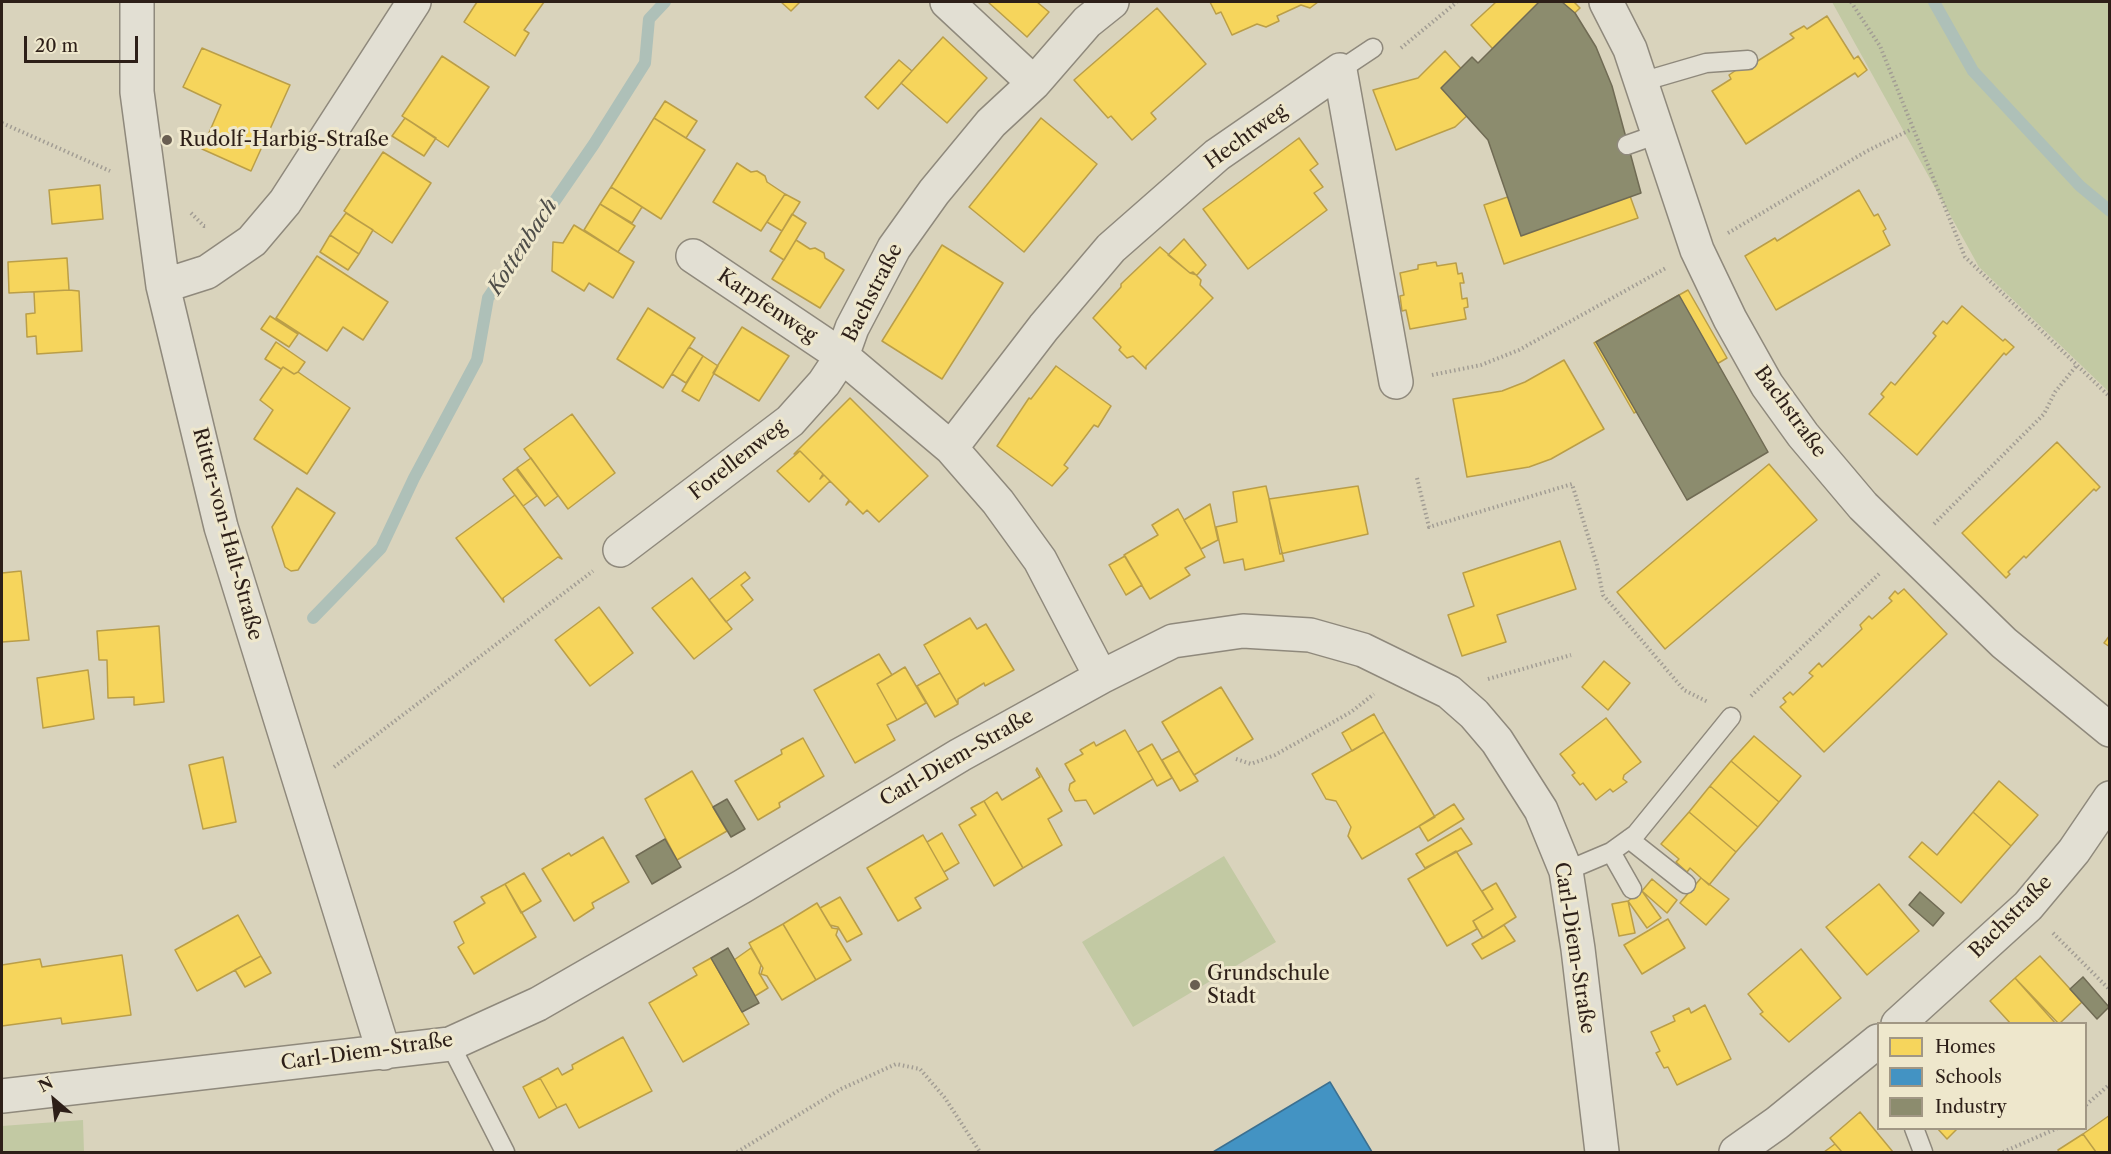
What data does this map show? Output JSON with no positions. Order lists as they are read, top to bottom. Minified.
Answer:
{"streets":{"street":["Hechtweg","Bachstraße","Karpfenweg","Forellenweg","Ritter-von-Halt-Straße","Carl-Diem-Straße"]},"crossings":[["Hechtweg","Bachstraße"],["Bachstraße","Karpfenweg"],["Bachstraße","Forellenweg"],["Bachstraße","Carl-Diem-Straße"],["Karpfenweg","Forellenweg"],["Ritter-von-Halt-Straße","Carl-Diem-Straße"]],"water":["Kottenbach"],"places":["Rudolf-Harbig-Straße","Grundschule Stadt"],"legend":["Homes","Schools","Industry"],"scale_bar":"20 m","north":"top left"}
